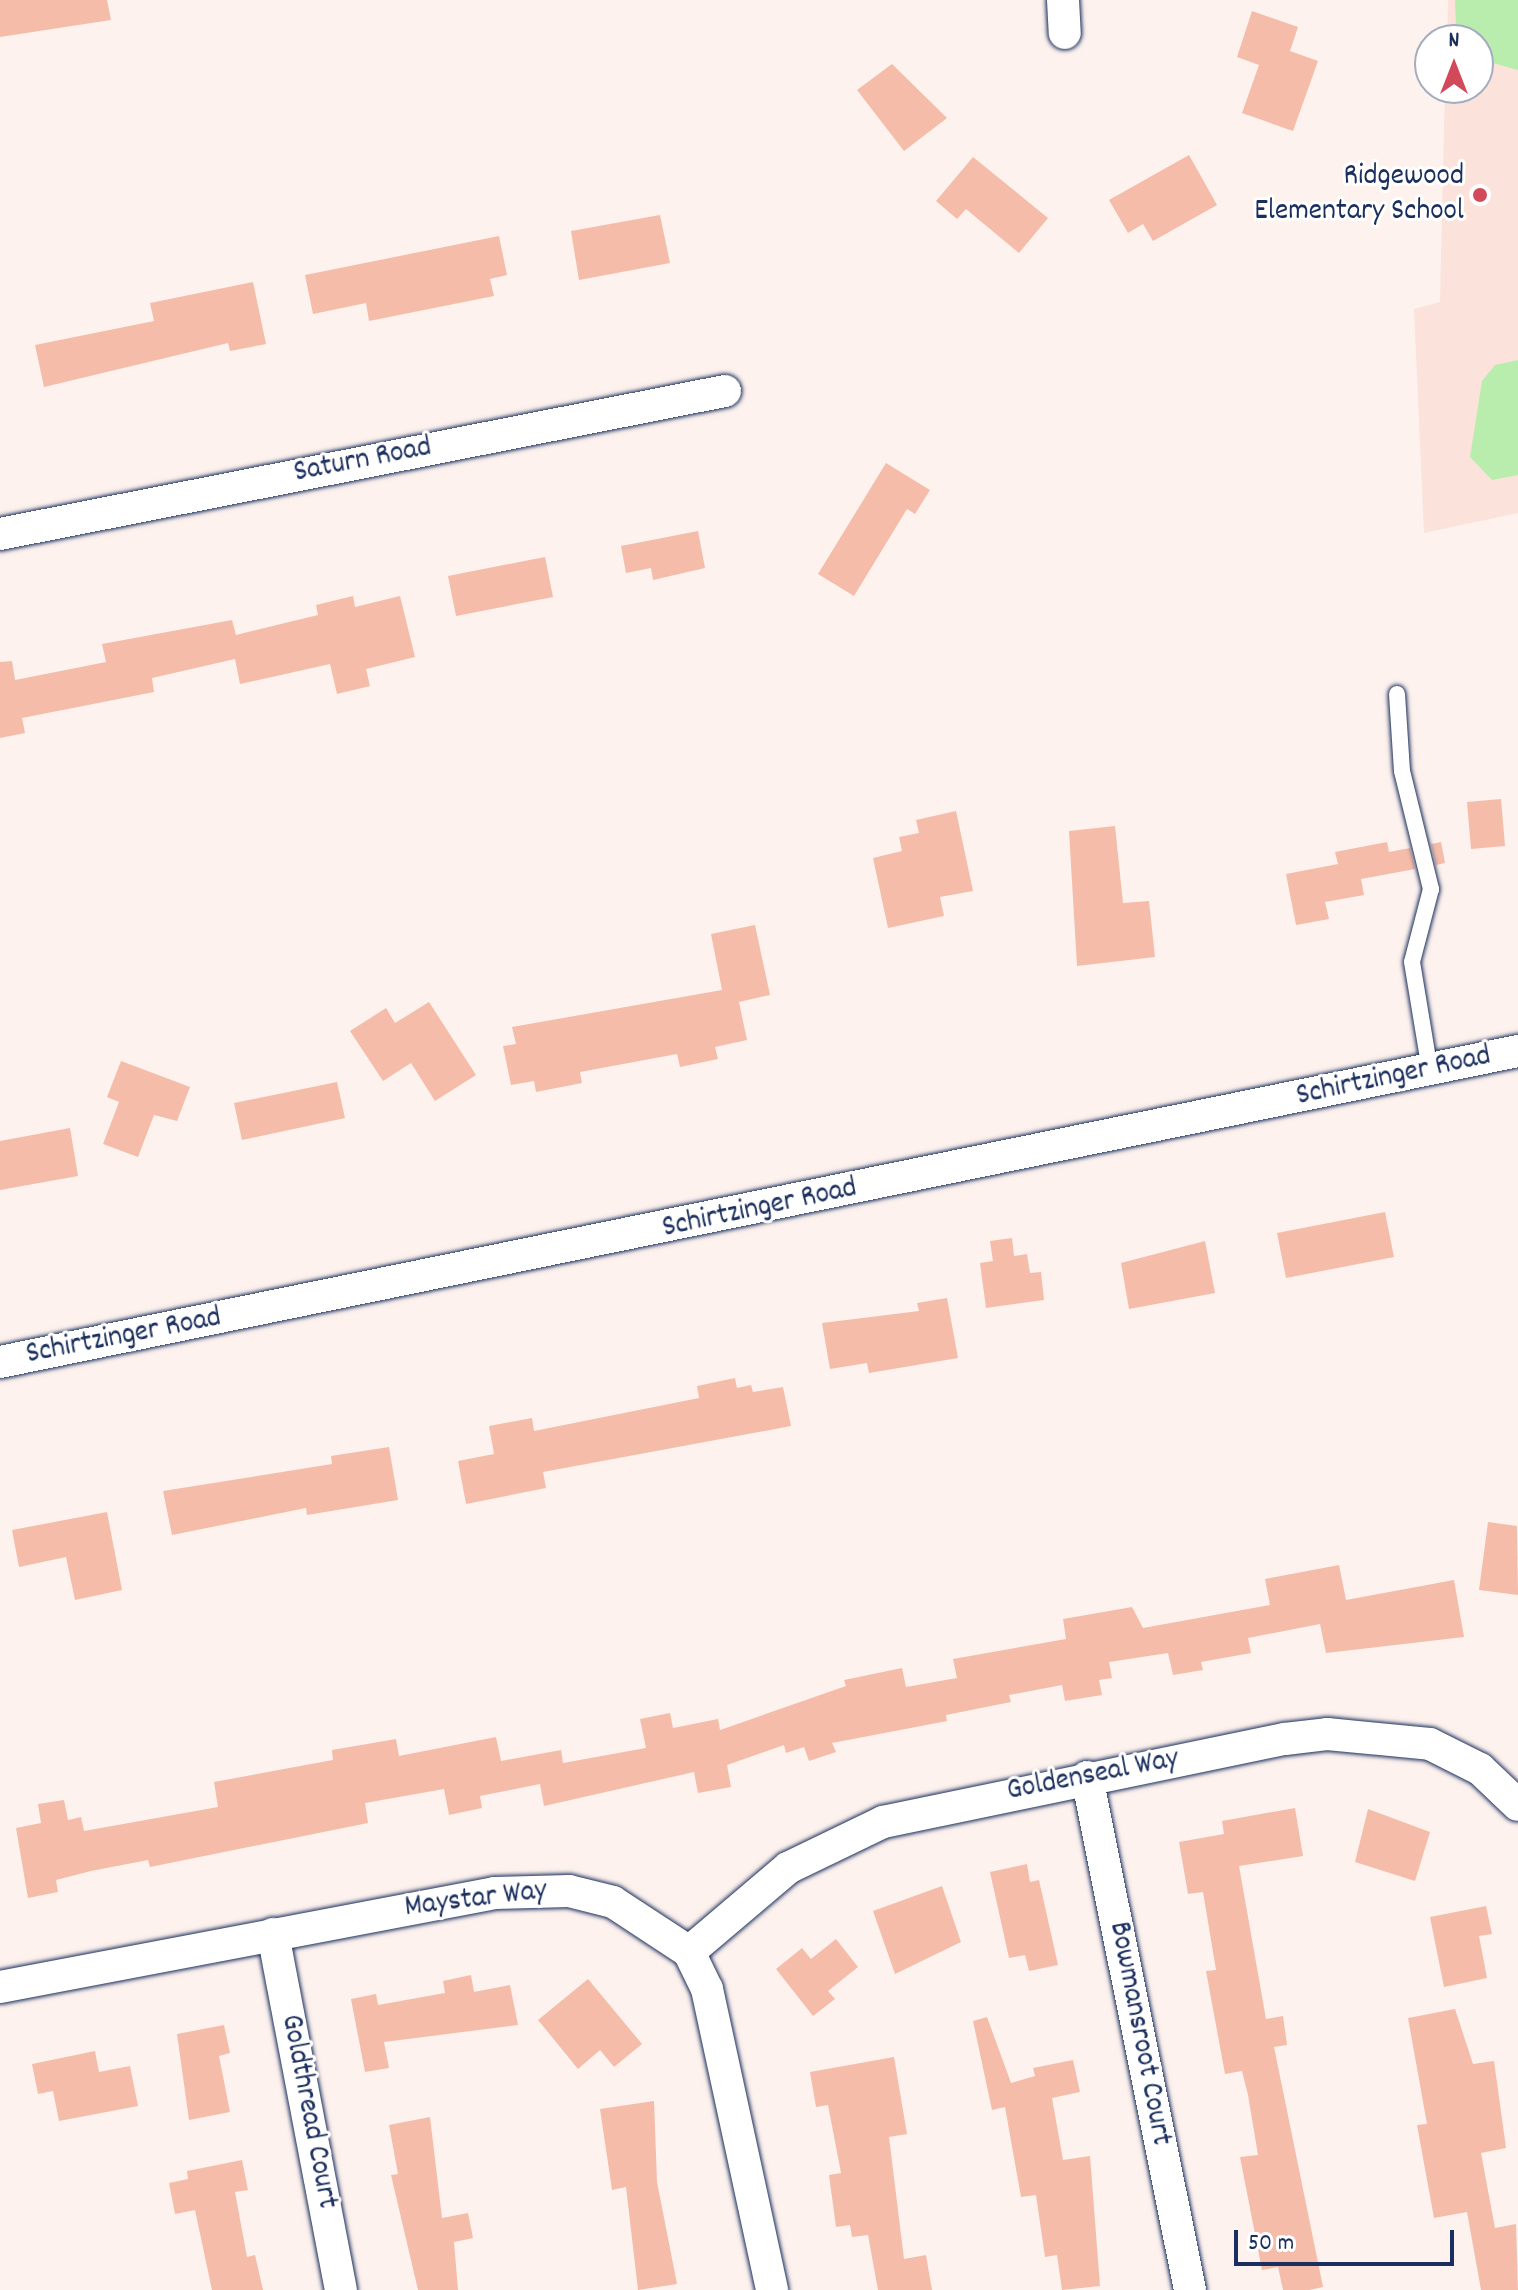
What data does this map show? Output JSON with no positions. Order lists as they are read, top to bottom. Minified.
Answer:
{"streets":{"street":["Saturn Road","Schirtzinger Road","Goldenseal Way","Maystar Way","Bowmansroot Court","Goldthread Court"]},"crossings":[["Goldenseal Way","Maystar Way"],["Goldenseal Way","Bowmansroot Court"],["Maystar Way","Goldthread Court"]],"places":["Ridgewood Elementary School"],"scale_bar":"50 m","north":"top"}
